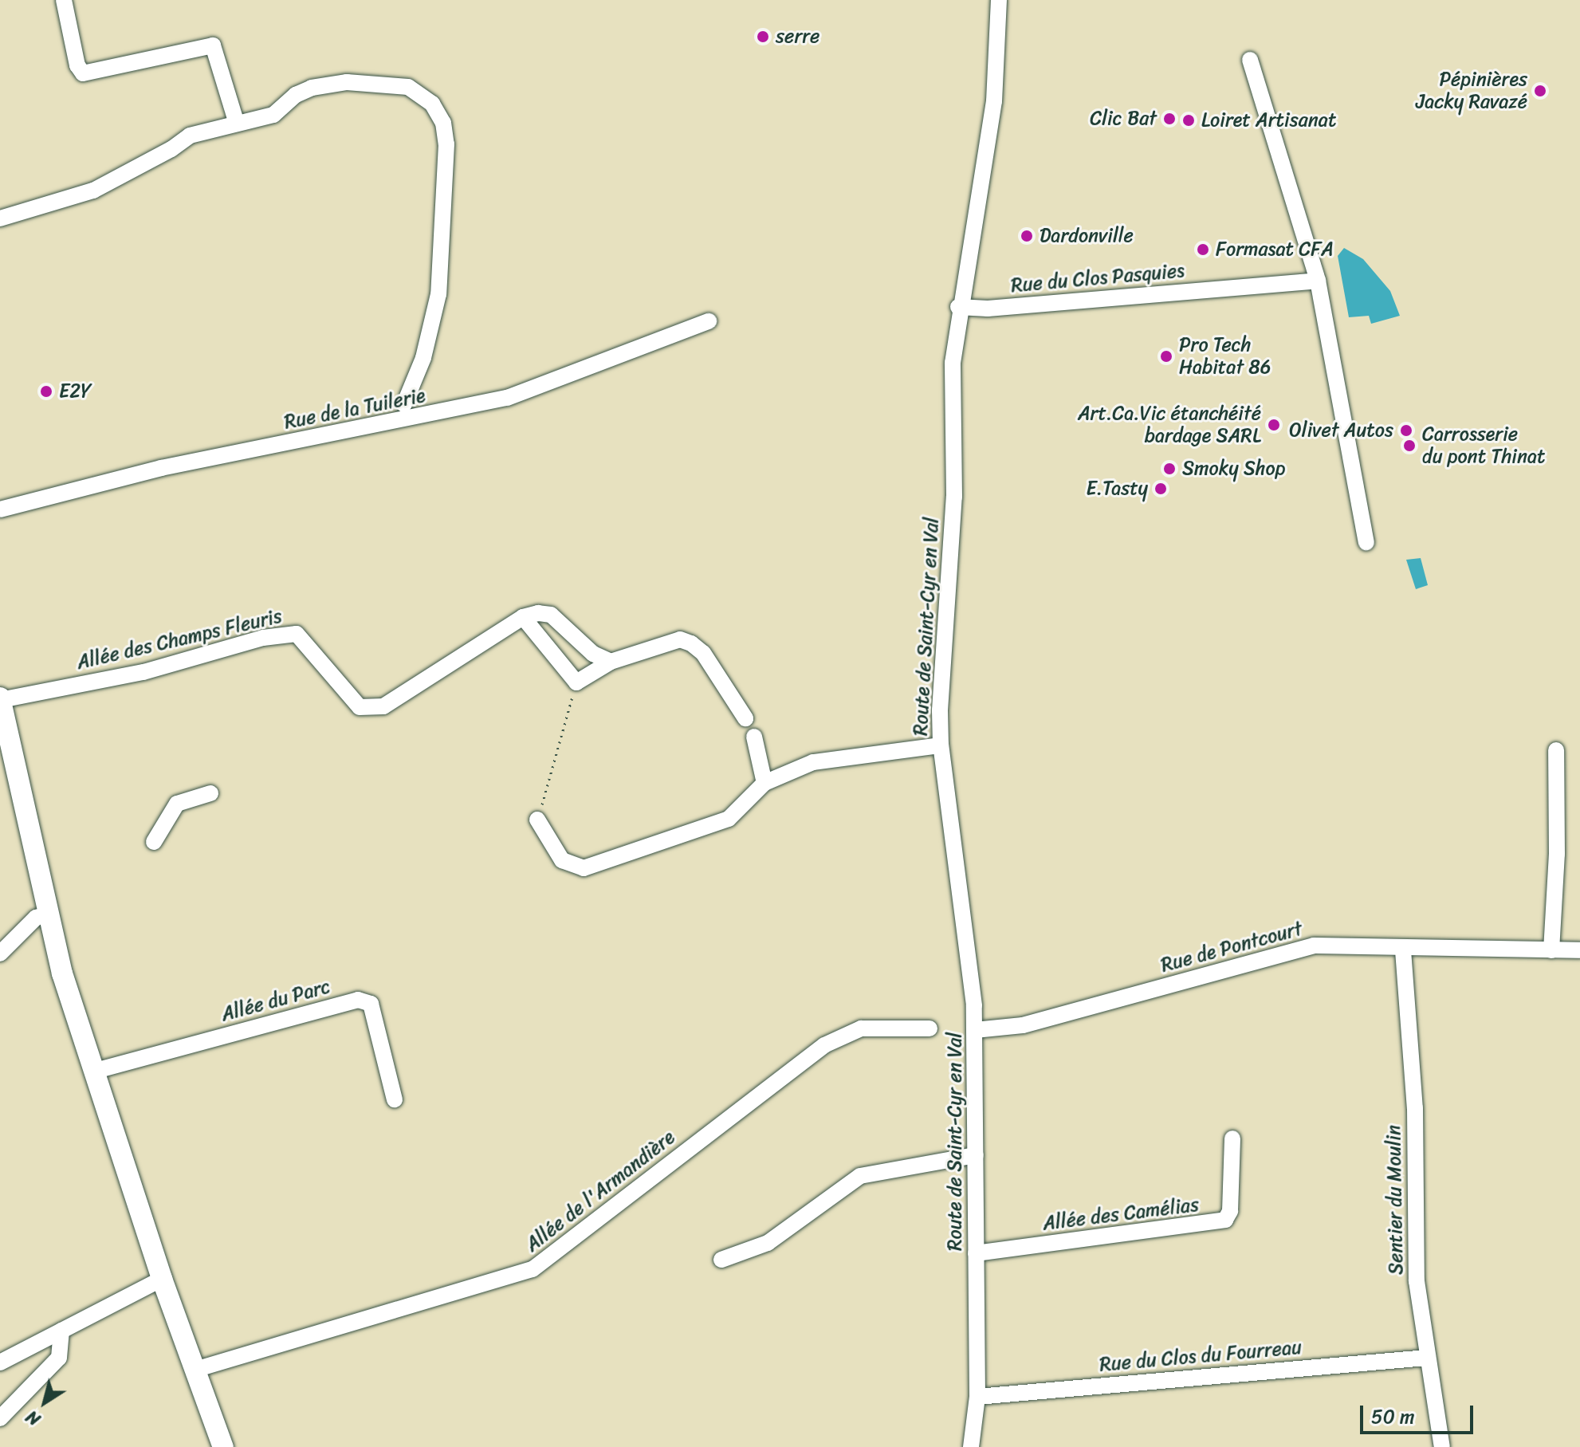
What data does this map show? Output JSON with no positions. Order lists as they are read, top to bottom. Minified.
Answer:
{"streets":{"street":["Rue du Clos Pasquies","Rue de la Tuilerie","Route de Saint-Cyr en Val","Allée des Champs Fleuris","Rue de Pontcourt","Allée du Parc","Allée de l'Armandière","Sentier du Moulin","Allée des Camélias","Rue du Clos du Fourreau"]},"crossings":[["Rue du Clos Pasquies","Route de Saint-Cyr en Val"],["Route de Saint-Cyr en Val","Rue de Pontcourt"],["Route de Saint-Cyr en Val","Allée des Camélias"],["Route de Saint-Cyr en Val","Rue du Clos du Fourreau"],["Rue de Pontcourt","Sentier du Moulin"],["Sentier du Moulin","Rue du Clos du Fourreau"]],"places":["serre","Pépinières Jacky Ravazé","Clic Bat","Loiret Artisanat","Dardonville","Formasat CFA","Pro Tech Habitat 86","E2Y","Art.Ca.Vic étanchéité bardage SARL","Olivet Autos","Carrosserie du pont Thinat","Smoky Shop","E.Tasty"],"scale_bar":"50 m","north":"bottom left"}
